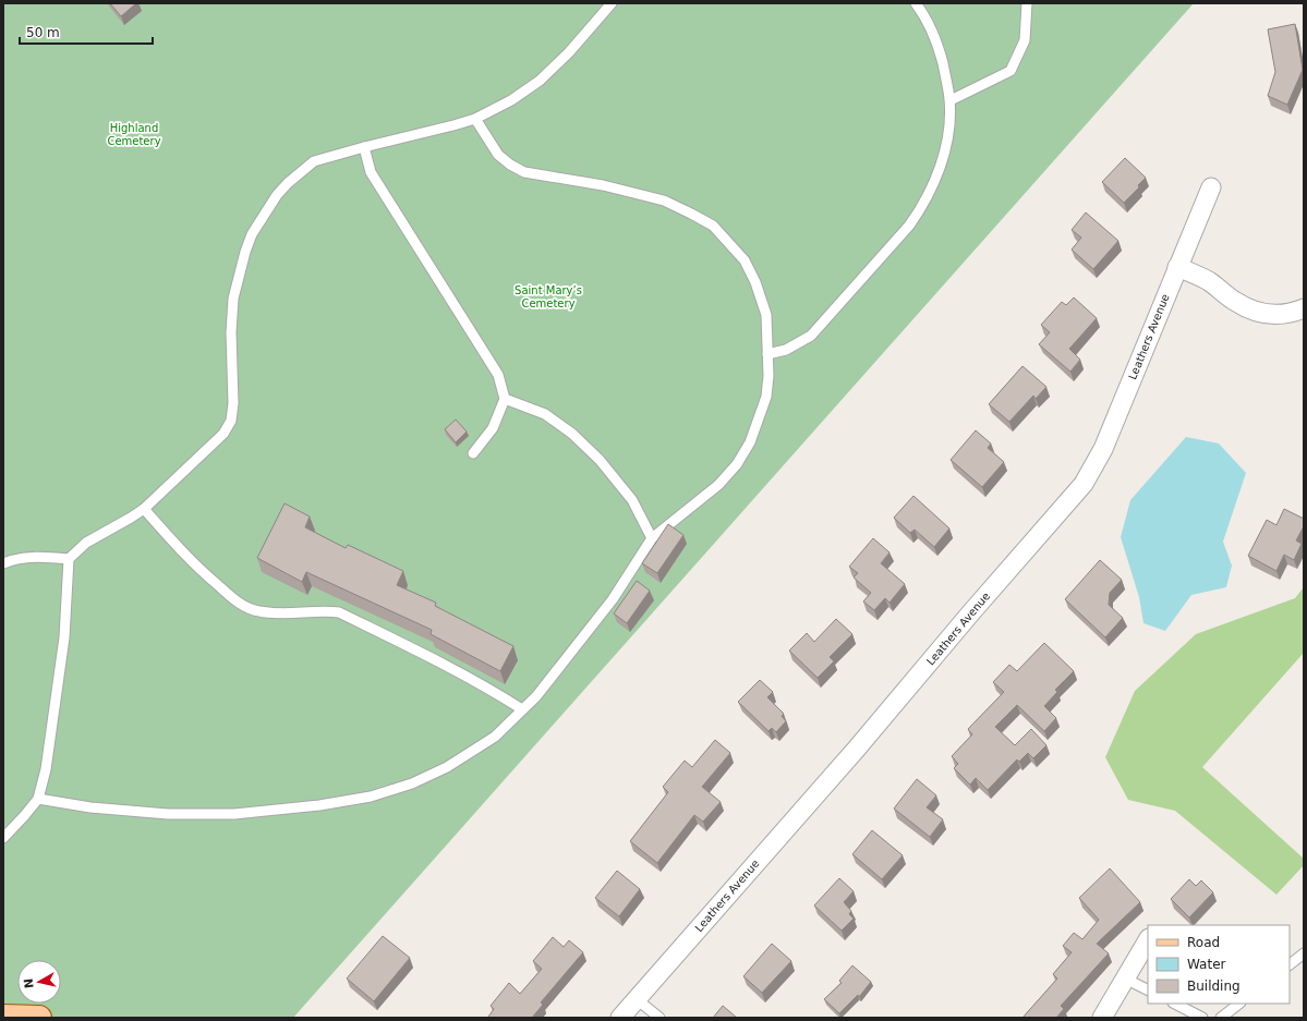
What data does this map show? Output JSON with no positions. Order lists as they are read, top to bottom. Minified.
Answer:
{"streets":{"street":["Leathers Avenue"]},"parks":["Highland Cemetery","Saint Mary’s Cemetery"],"legend":["Road","Water","Building"],"scale_bar":"50 m","north":"left"}
